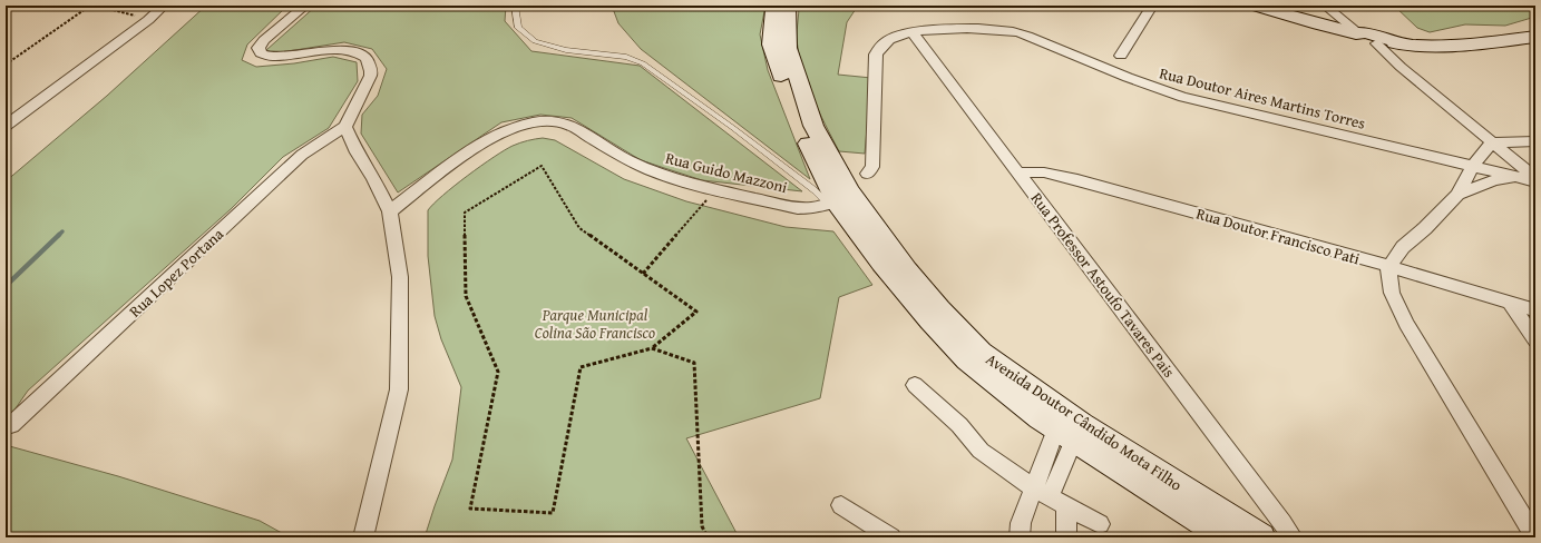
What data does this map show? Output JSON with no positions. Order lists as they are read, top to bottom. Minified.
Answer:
{"streets":{"main road":["Avenida Doutor Cândido Mota Filho"],"street":["Rua Doutor Aires Martins Torres","Rua Guido Mazzoni","Rua Doutor Francisco Pati","Rua Lopez Portana","Rua Professor Astoufo Tavares Pais"]},"crossings":[["Rua Doutor Aires Martins Torres","Rua Professor Astoufo Tavares Pais"],["Rua Guido Mazzoni","Avenida Doutor Cândido Mota Filho"],["Rua Doutor Francisco Pati","Rua Professor Astoufo Tavares Pais"]],"parks":["Parque Municipal Colina São Francisco"]}
